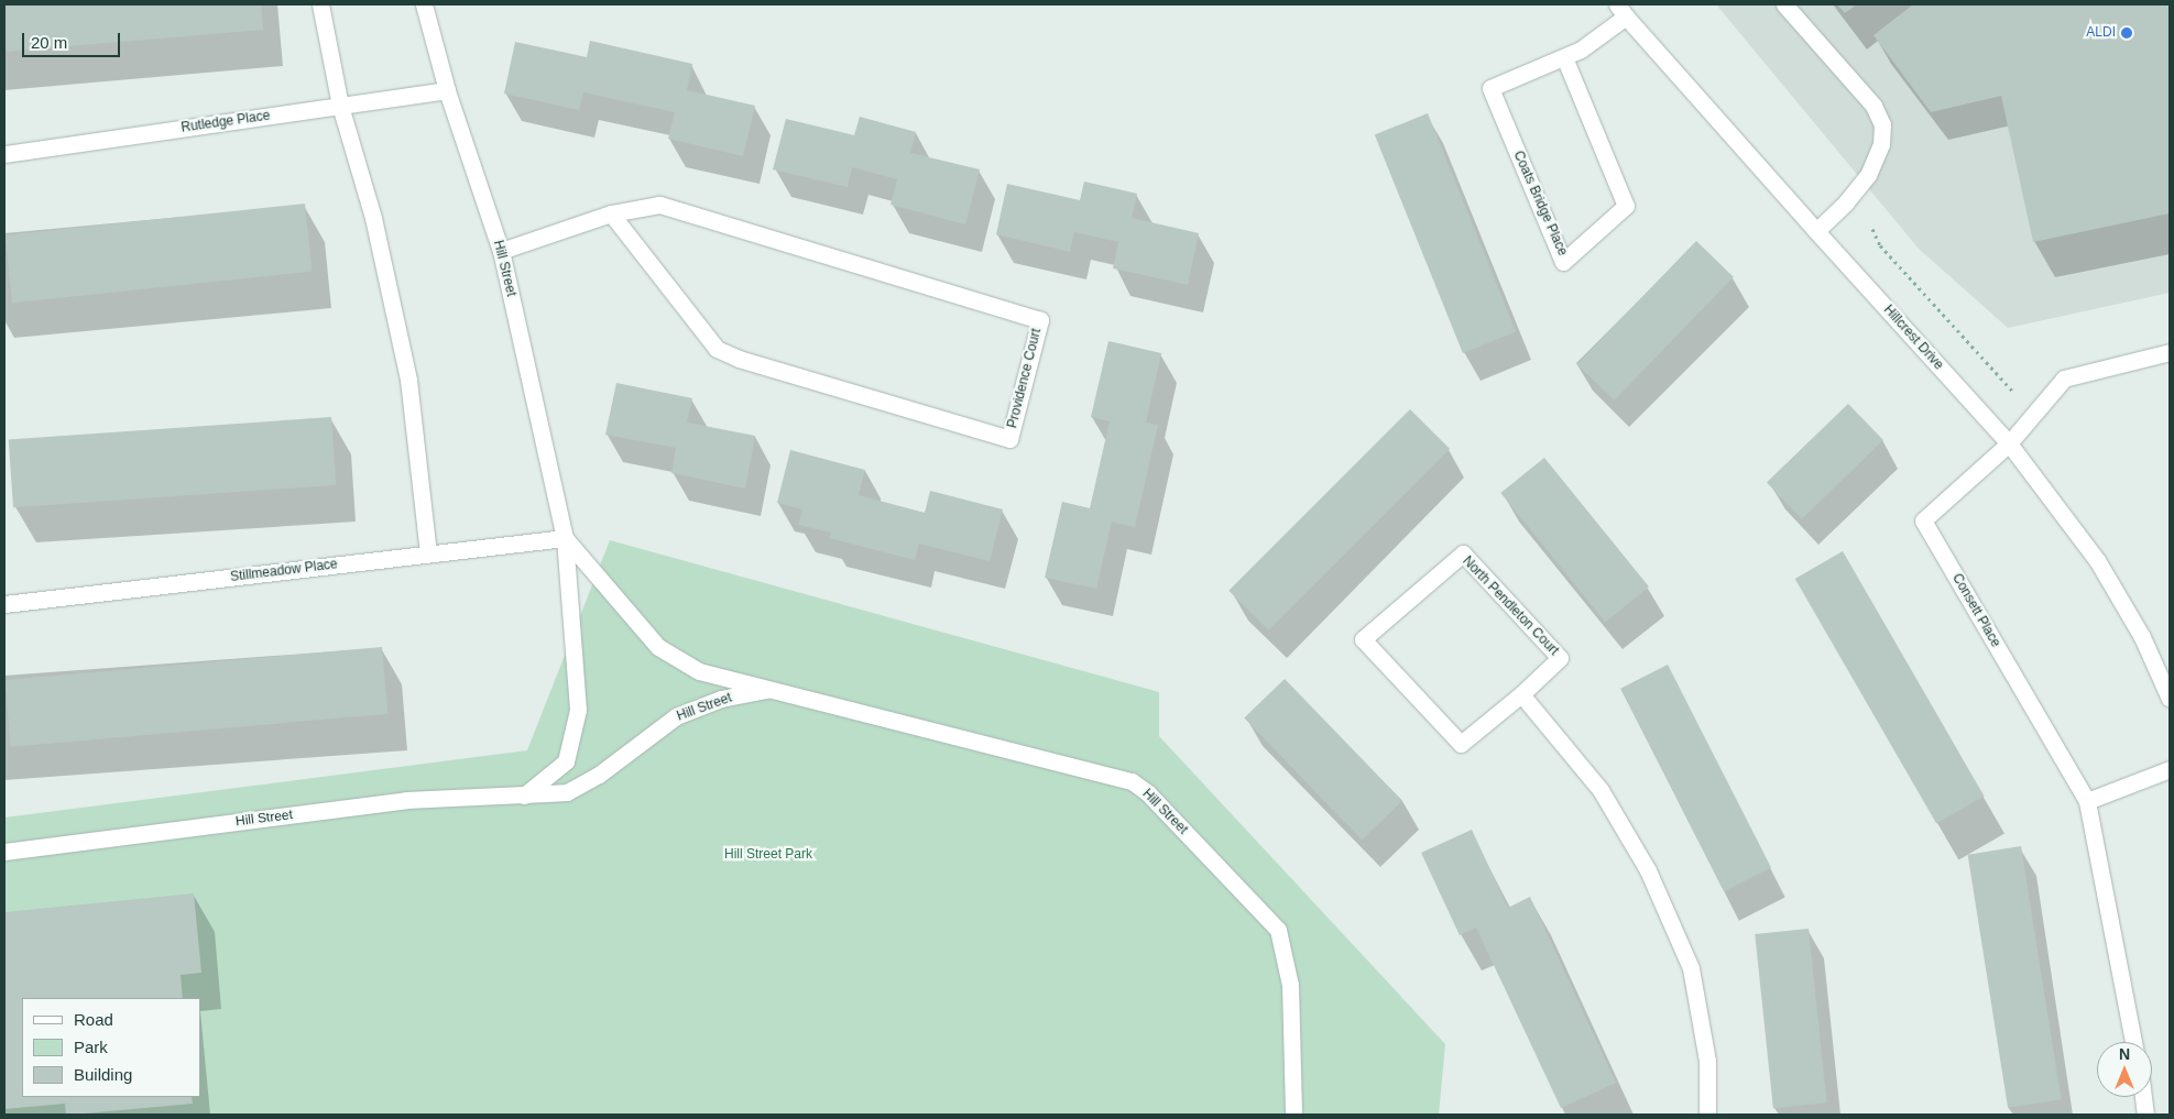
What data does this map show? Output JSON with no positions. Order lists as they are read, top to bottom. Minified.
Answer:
{"streets":{"street":["Rutledge Place","Coats Bridge Place","Hill Street","Hillcrest Drive","Providence Court","Stillmeadow Place","North Pendleton Court","Consett Place"]},"crossings":[["Rutledge Place","Hill Street"],["Coats Bridge Place","Hillcrest Drive"],["Hill Street","Providence Court"],["Hill Street","Stillmeadow Place"],["Hillcrest Drive","Consett Place"]],"parks":["Hill Street Park"],"places":["ALDI"],"legend":["Road","Park","Building"],"scale_bar":"20 m","north":"top"}
